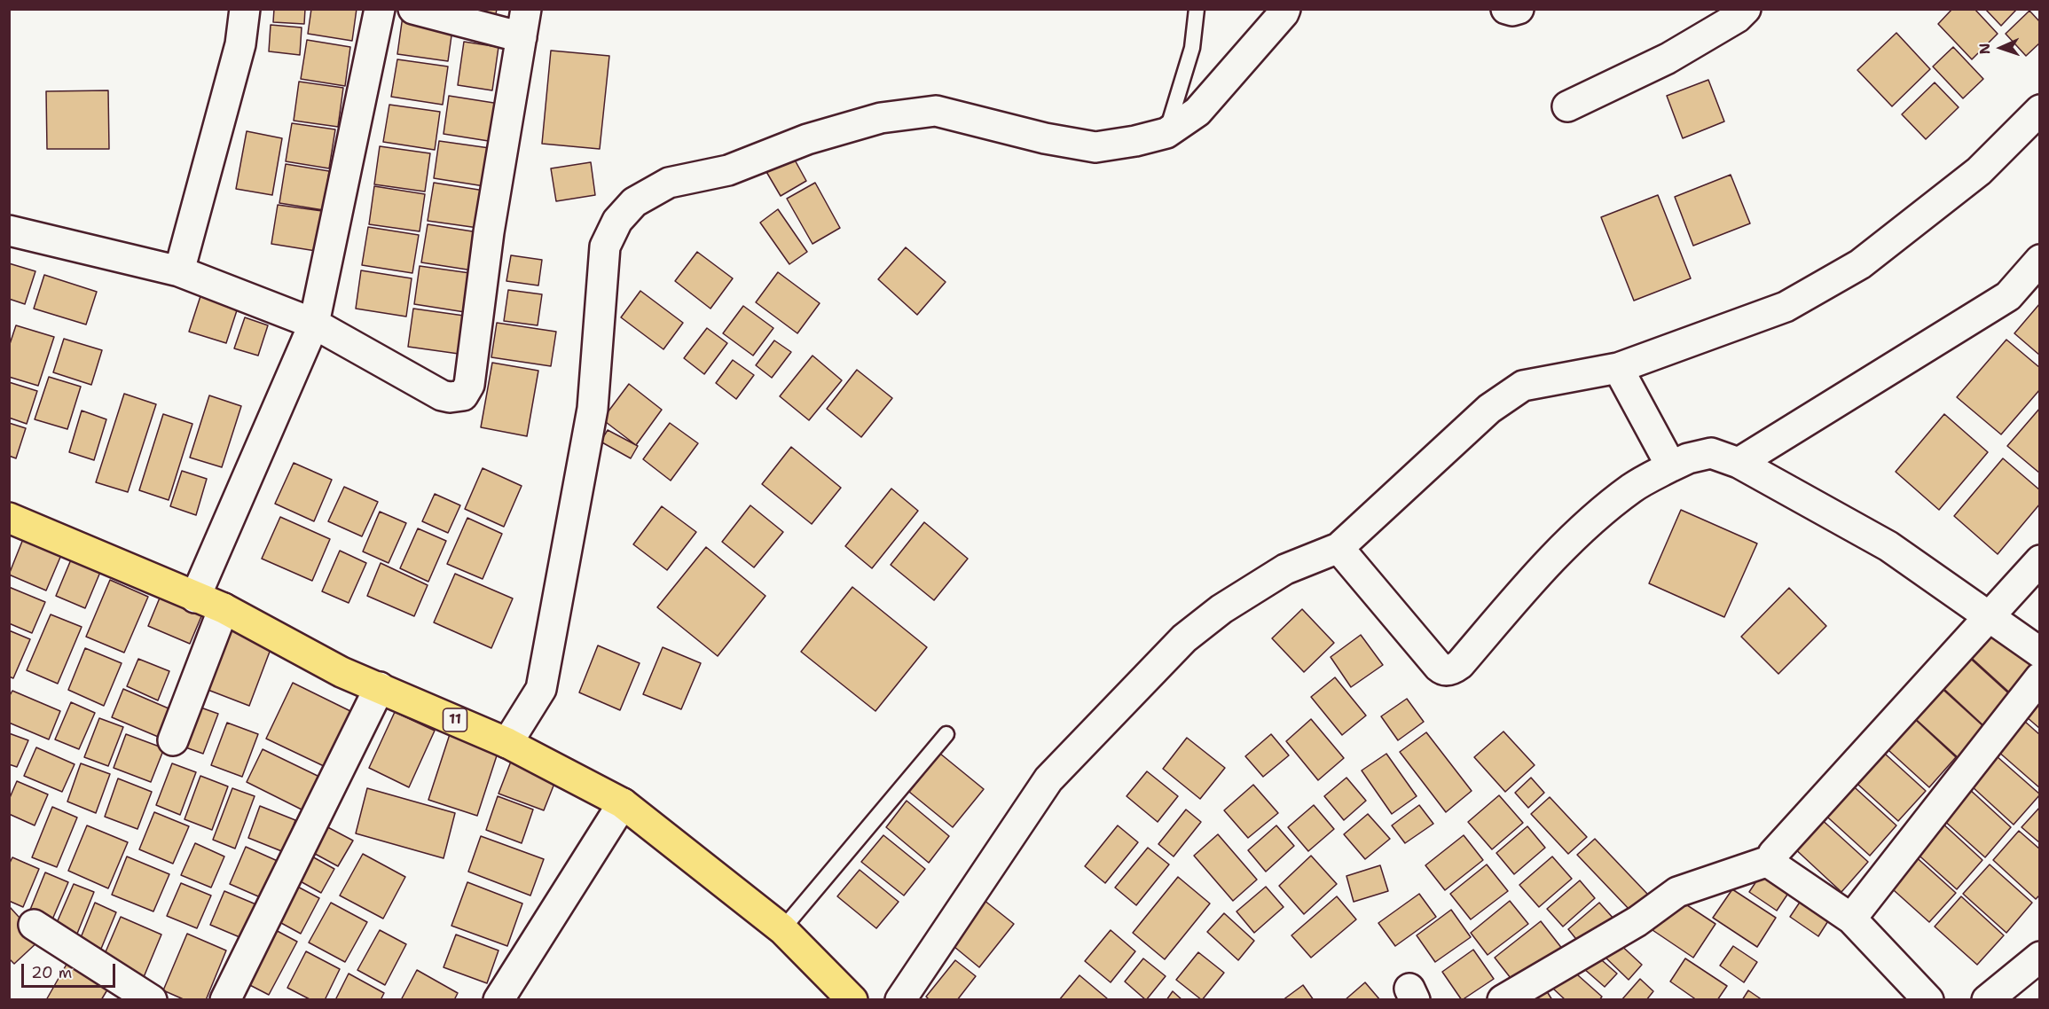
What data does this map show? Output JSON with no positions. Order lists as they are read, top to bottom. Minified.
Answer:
{"streets":{"highway":["11"]},"scale_bar":"20 m","north":"left"}
